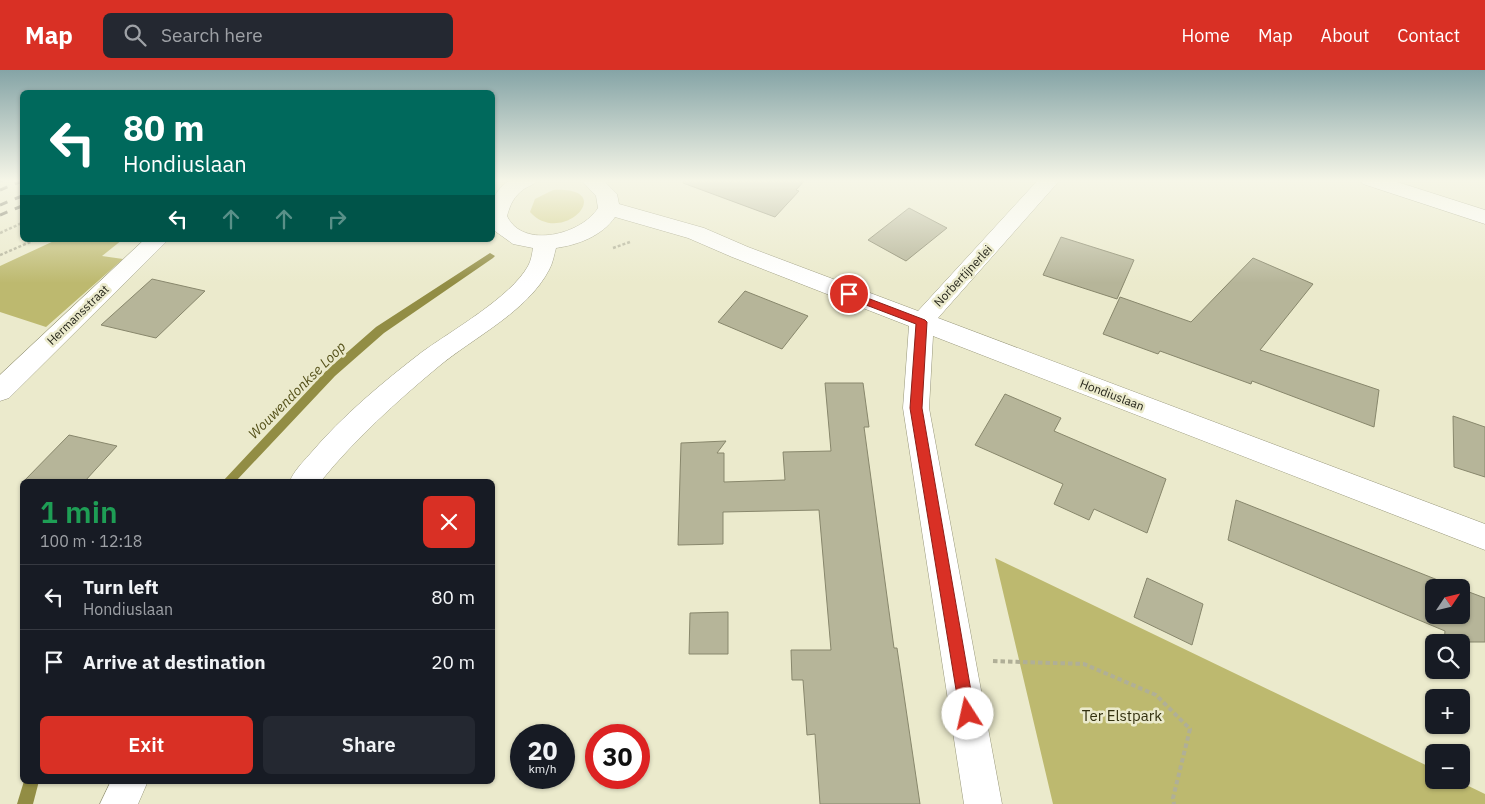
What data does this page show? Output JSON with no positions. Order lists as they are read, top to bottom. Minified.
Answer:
{"streets":{"street":["Norbertijnerlei","Hermansstraat","Hondiuslaan"]},"crossings":[["Norbertijnerlei","Hondiuslaan"]],"water":["Wouwendonkse Loop"],"parks":["Ter Elstpark"],"north":"top right","page":{"header":"Map","search":"Search here","nav":["Home","Map","About","Contact"],"turn":["80 m","Hondiuslaan"],"heading":["1 min","100 m · 12:18"],"list":[{"name":"Turn left","note":"Hondiuslaan","value":"80 m"},{"name":"Arrive at destination","value":"20 m"}],"map_buttons":["+","−"],"buttons":["Exit","Share"],"speed":"20 km/h","limit":"30"}}
